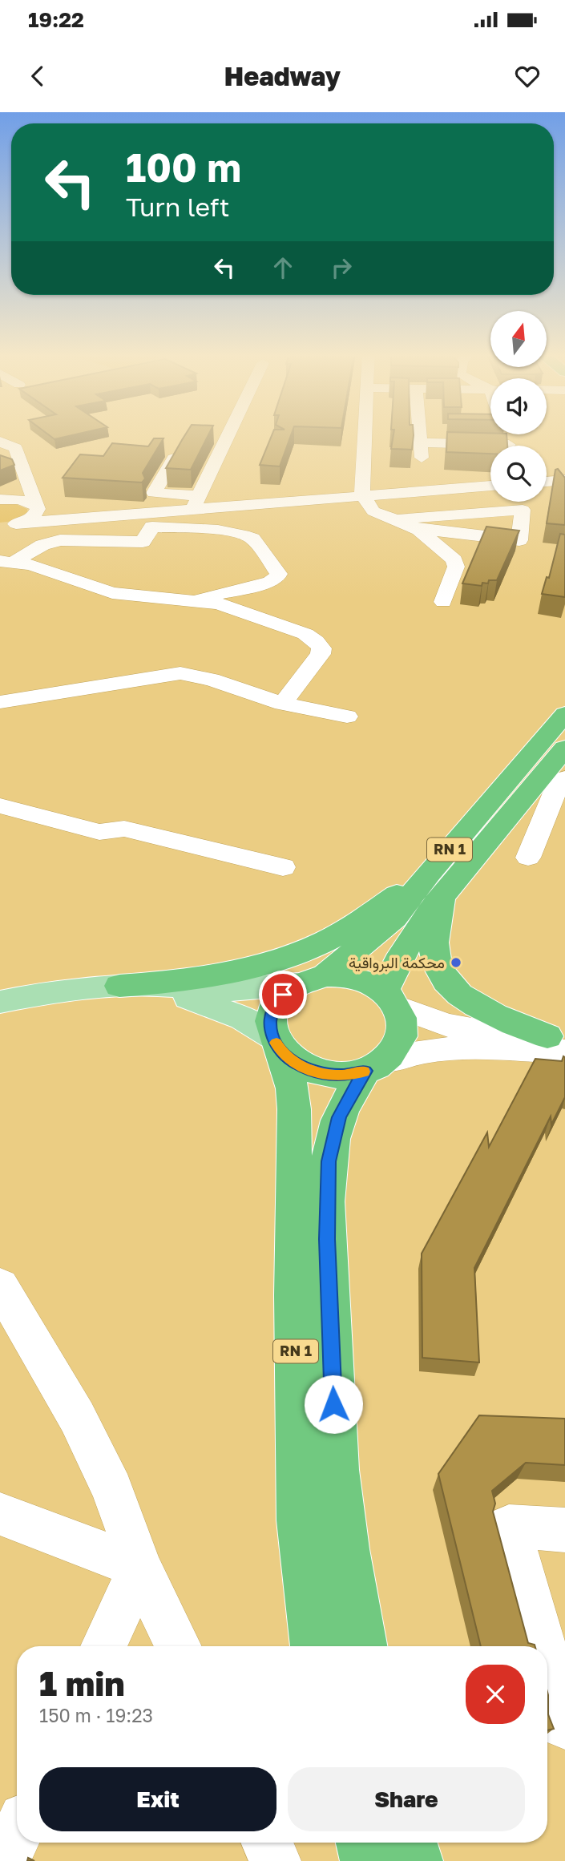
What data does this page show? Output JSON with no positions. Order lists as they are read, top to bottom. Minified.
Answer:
{"streets":{"highway":["RN 1"]},"places":["محكمة البرواقية"],"north":"top","page":{"status":"19:22","header":"Headway","turn":["100 m","Turn left"],"heading":["1 min","150 m · 19:23"],"buttons":["Exit","Share"]}}
